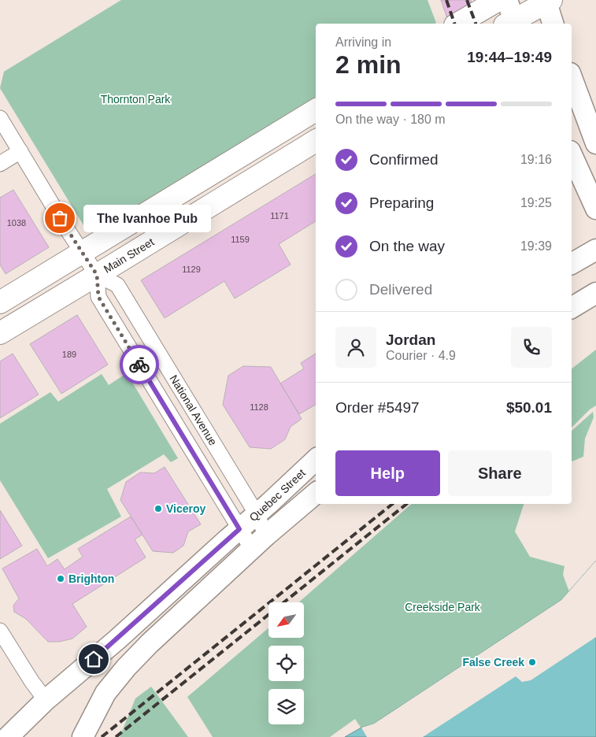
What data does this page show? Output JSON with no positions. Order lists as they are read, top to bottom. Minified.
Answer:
{"streets":{"main road":["Main Street","Quebec Street"],"street":["National Avenue"]},"crossings":[["Main Street","National Avenue"],["National Avenue","Quebec Street"]],"parks":["Thornton Park","Creekside Park"],"places":["The Ivanhoe Pub","Viceroy","Brighton","False Creek"],"house_numbers":["1171","1038","1159","1129","189","1128"],"north":"bottom left","page":{"heading":["2 min","Arriving in","19:44–19:49"],"panel":["Jordan","Courier · 4.9","Order #5497","$50.01"],"bar":"On the way · 180 m","list":[["Confirmed","19:16"],["Preparing","19:25"],["On the way","19:39"],"Delivered"],"bubble":"The Ivanhoe Pub","buttons":["Help","Share"]}}
